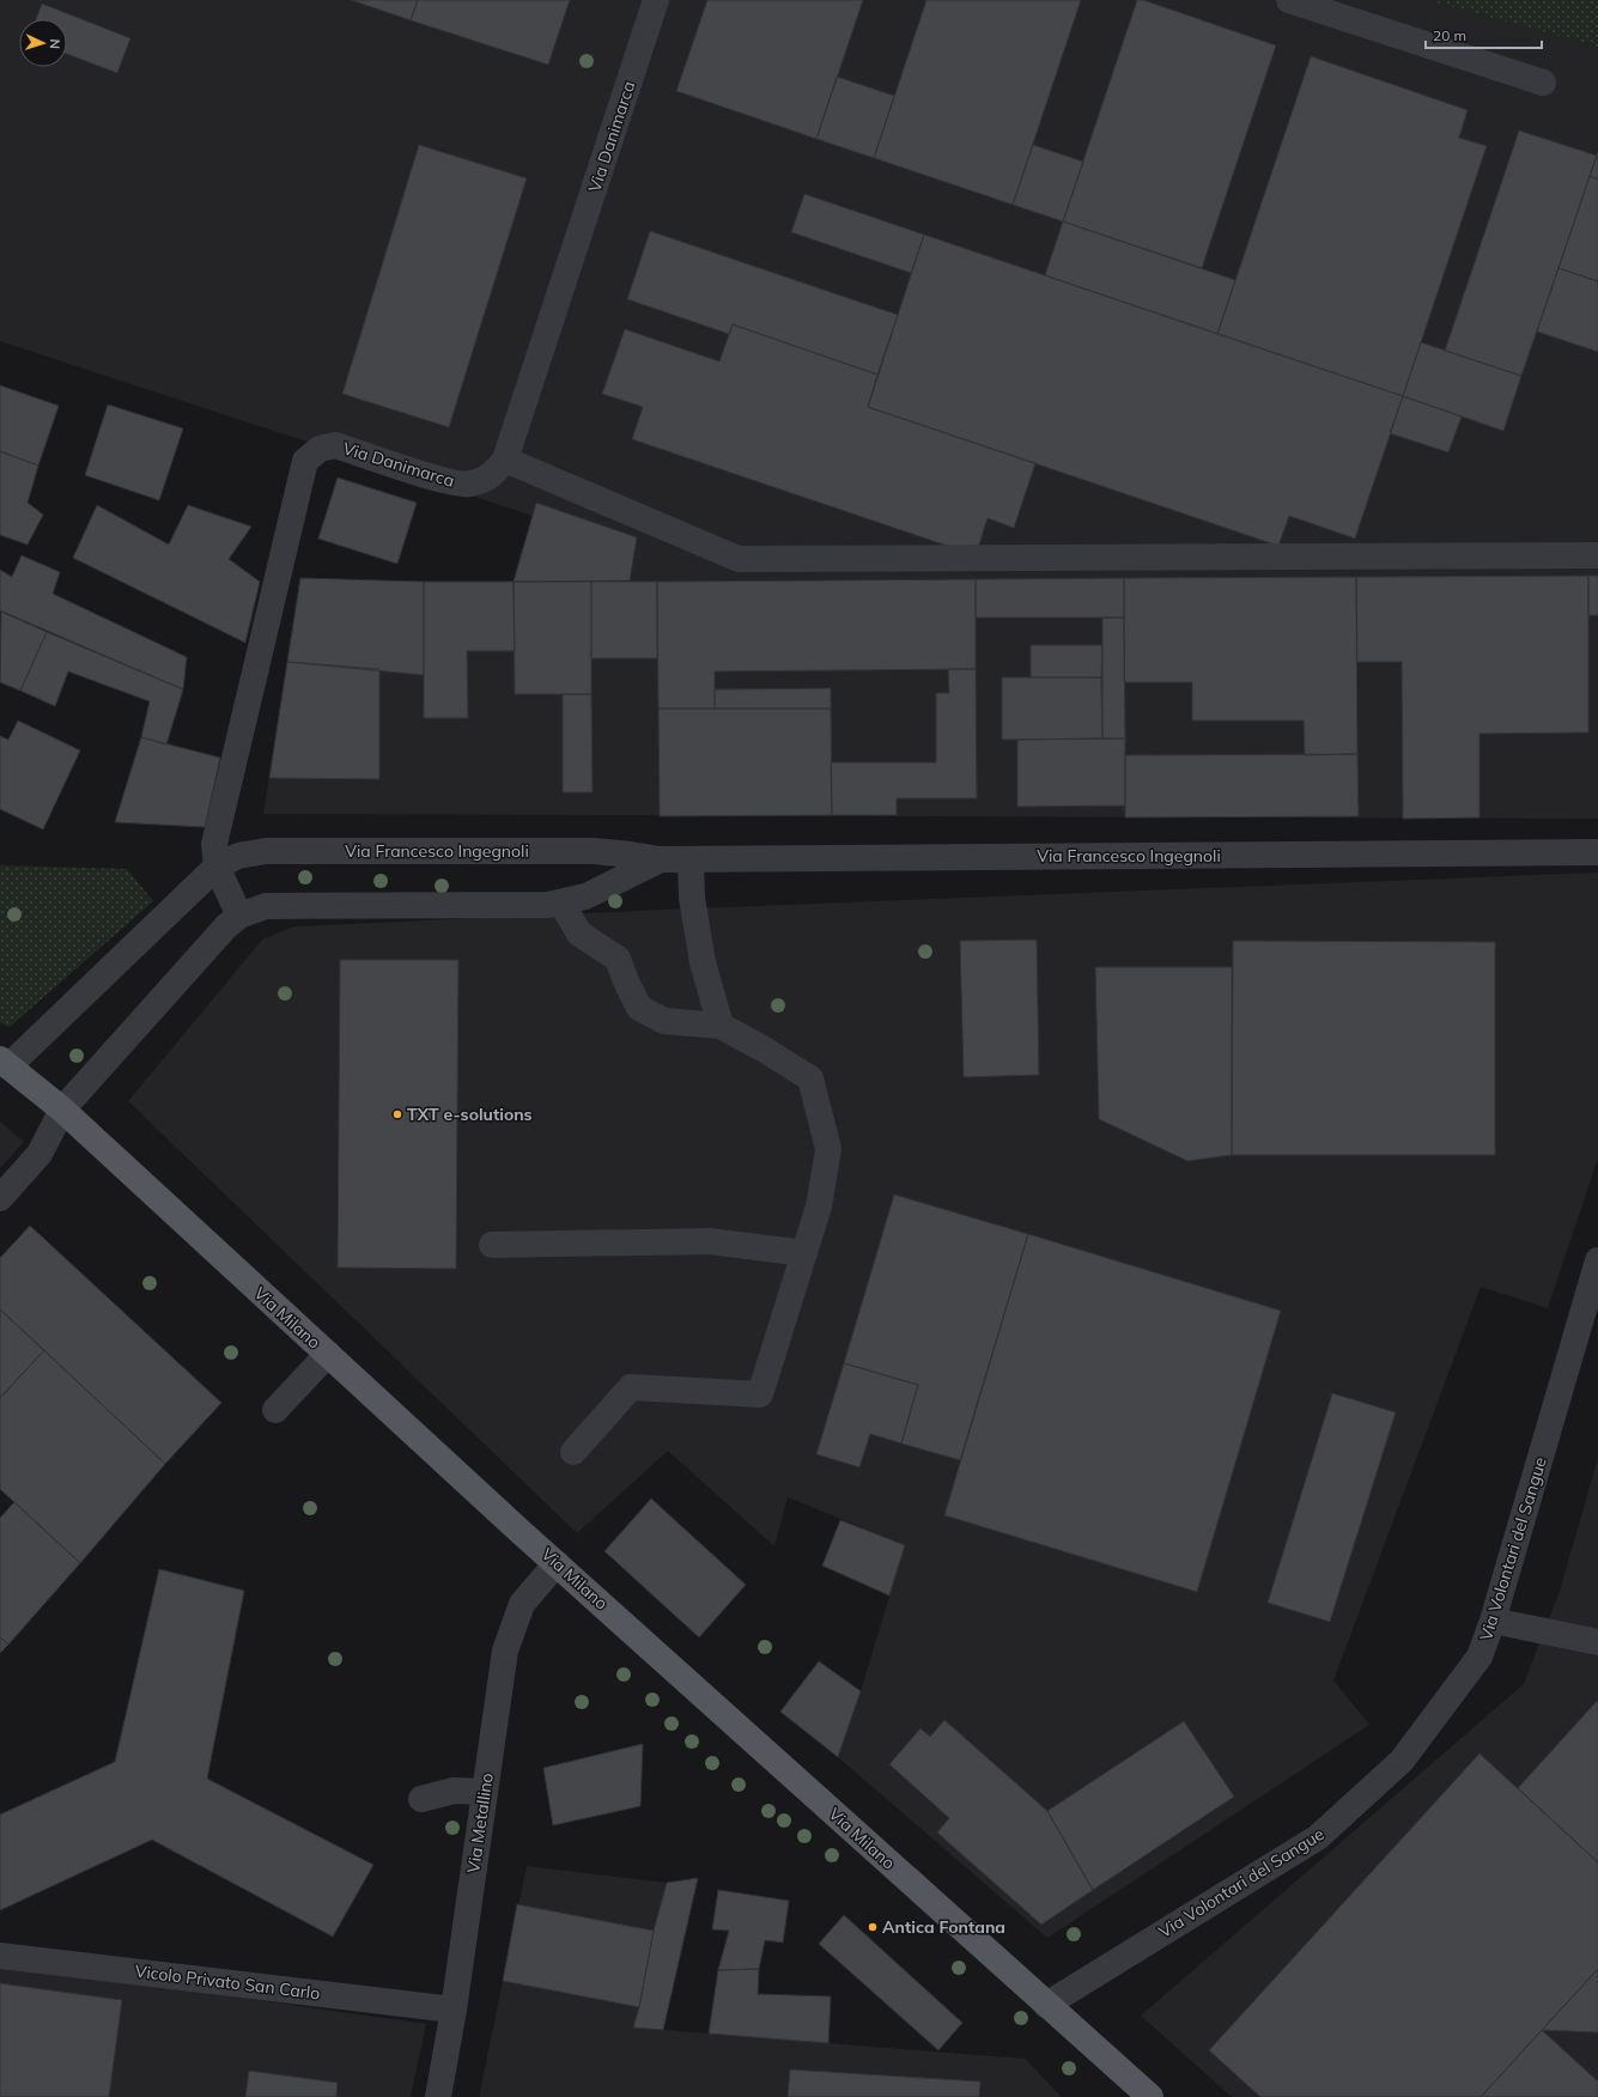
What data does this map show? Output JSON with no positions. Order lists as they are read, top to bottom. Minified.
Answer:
{"streets":{"main road":["Via Milano"],"street":["Via Danimarca","Via Francesco Ingegnoli","Via Volontari del Sangue","Via Metallino","Vicolo Privato San Carlo"]},"crossings":[["Via Danimarca","Via Francesco Ingegnoli"],["Via Francesco Ingegnoli","Via Milano"],["Via Milano","Via Volontari del Sangue"],["Via Milano","Via Metallino"],["Via Metallino","Vicolo Privato San Carlo"]],"places":["TXT e-solutions","Antica Fontana"],"scale_bar":"20 m","north":"right"}
